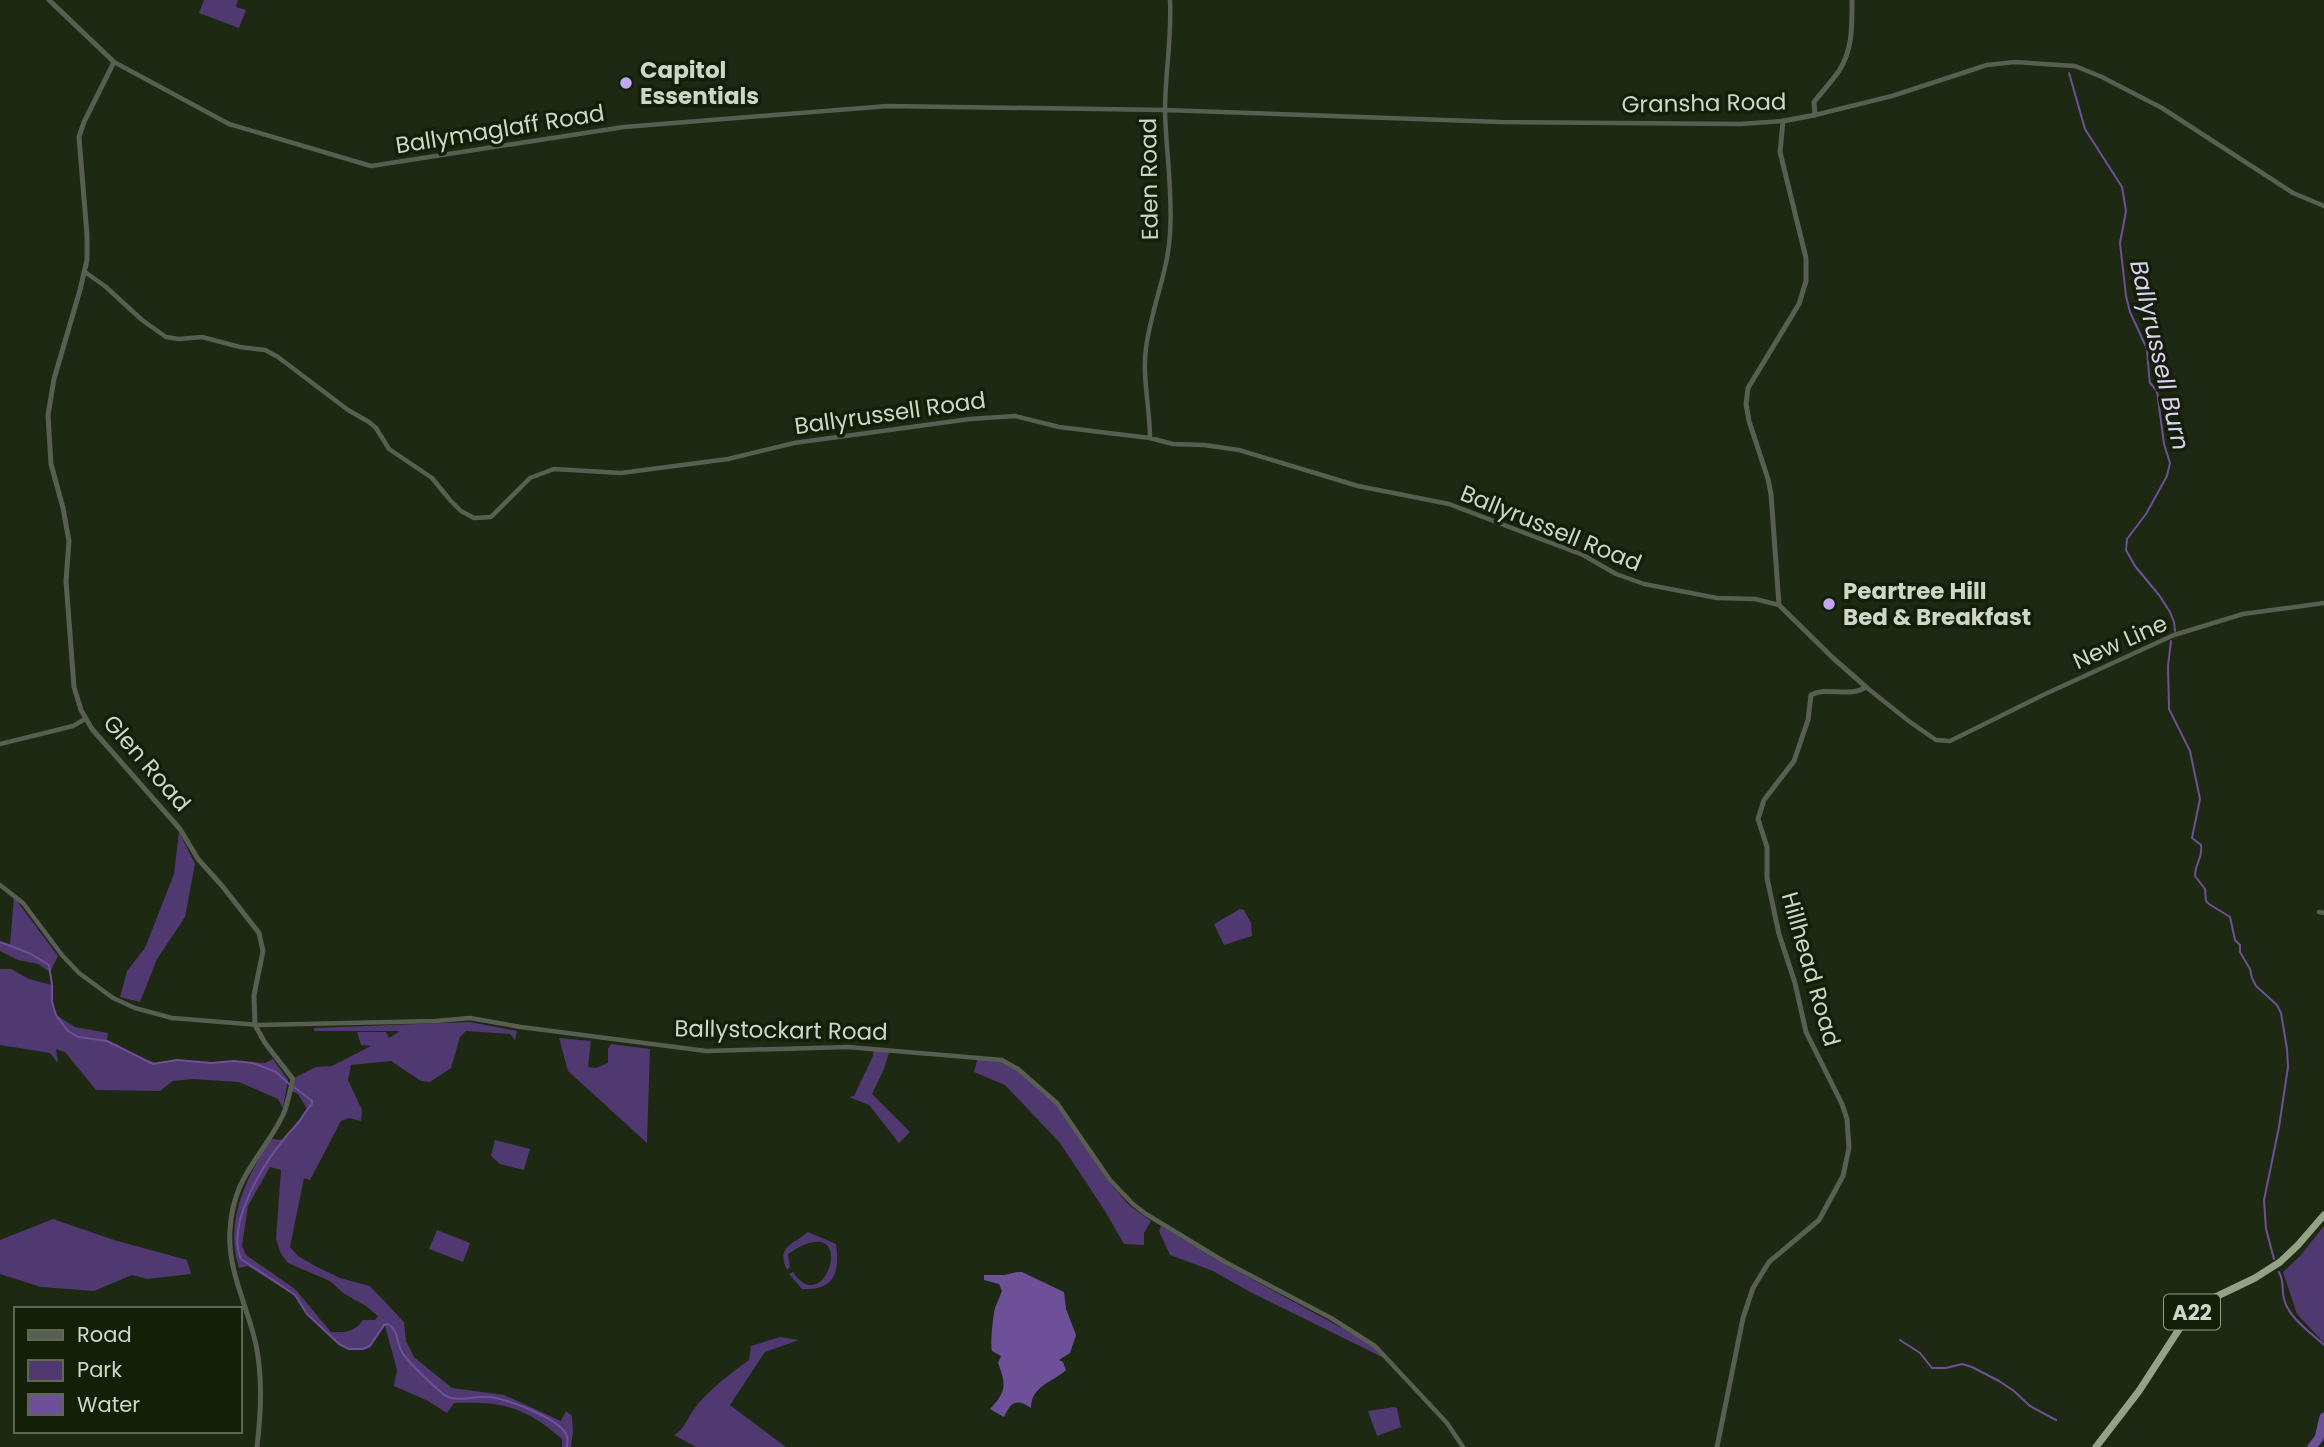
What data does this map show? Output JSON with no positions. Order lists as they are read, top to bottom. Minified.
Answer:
{"streets":{"highway":["A22"],"street":["Gransha Road","Ballymaglaff Road","Eden Road","Ballyrussell Road","New Line","Glen Road","Hillhead Road","Ballystockart Road"]},"crossings":[["Gransha Road","Ballymaglaff Road"],["Gransha Road","Eden Road"],["Ballymaglaff Road","Eden Road"],["Ballymaglaff Road","Glen Road"],["Eden Road","Ballyrussell Road"],["Ballyrussell Road","Glen Road"],["New Line","Hillhead Road"],["Glen Road","Ballystockart Road"]],"water":["Ballyrussell Burn"],"places":["Capitol Essentials","Peartree Hill Bed & Breakfast"],"legend":["Road","Park","Water"]}
